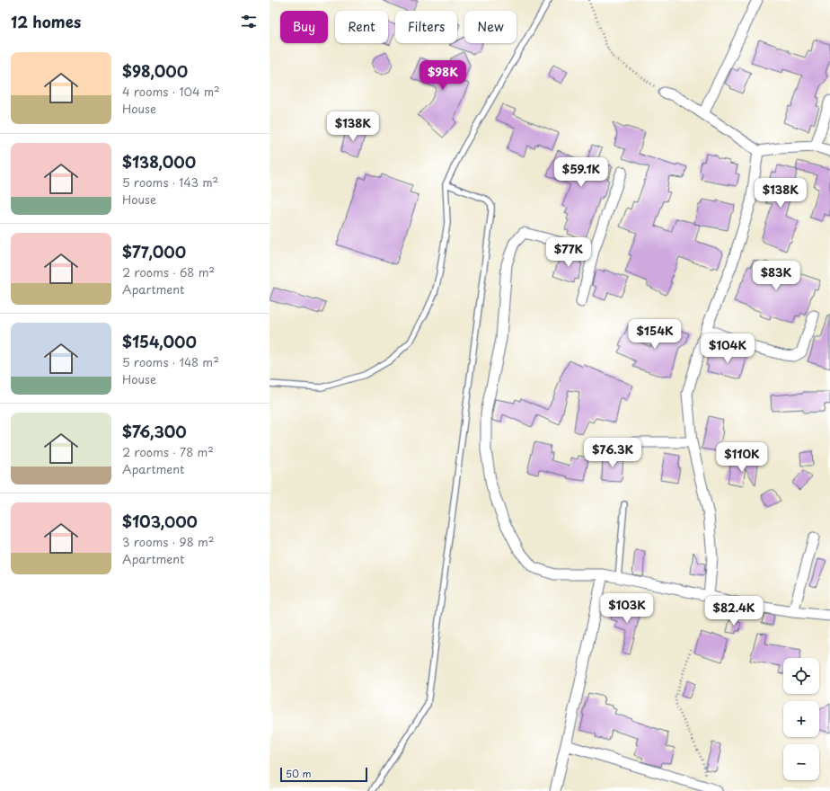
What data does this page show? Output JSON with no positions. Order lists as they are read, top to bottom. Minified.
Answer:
{"scale_bar":"50 m","page":{"heading":"12 homes","chip":["Buy","Rent","Filters","New"],"list":[{"name":"$98,000","note":"4 rooms · 104 m² · House"},{"name":"$138,000","note":"5 rooms · 143 m² · House"},{"name":"$77,000","note":"2 rooms · 68 m² · Apartment"},{"name":"$154,000","note":"5 rooms · 148 m² · House"},{"name":"$76,300","note":"2 rooms · 78 m² · Apartment"},{"name":"$103,000","note":"3 rooms · 98 m² · Apartment"}],"price":["$98K","$138K","$59.1K","$138K","$77K","$83K","$154K","$104K","$76.3K","$110K","$103K","$82.4K"],"map_buttons":["+","−"],"scale":"50 m"}}
